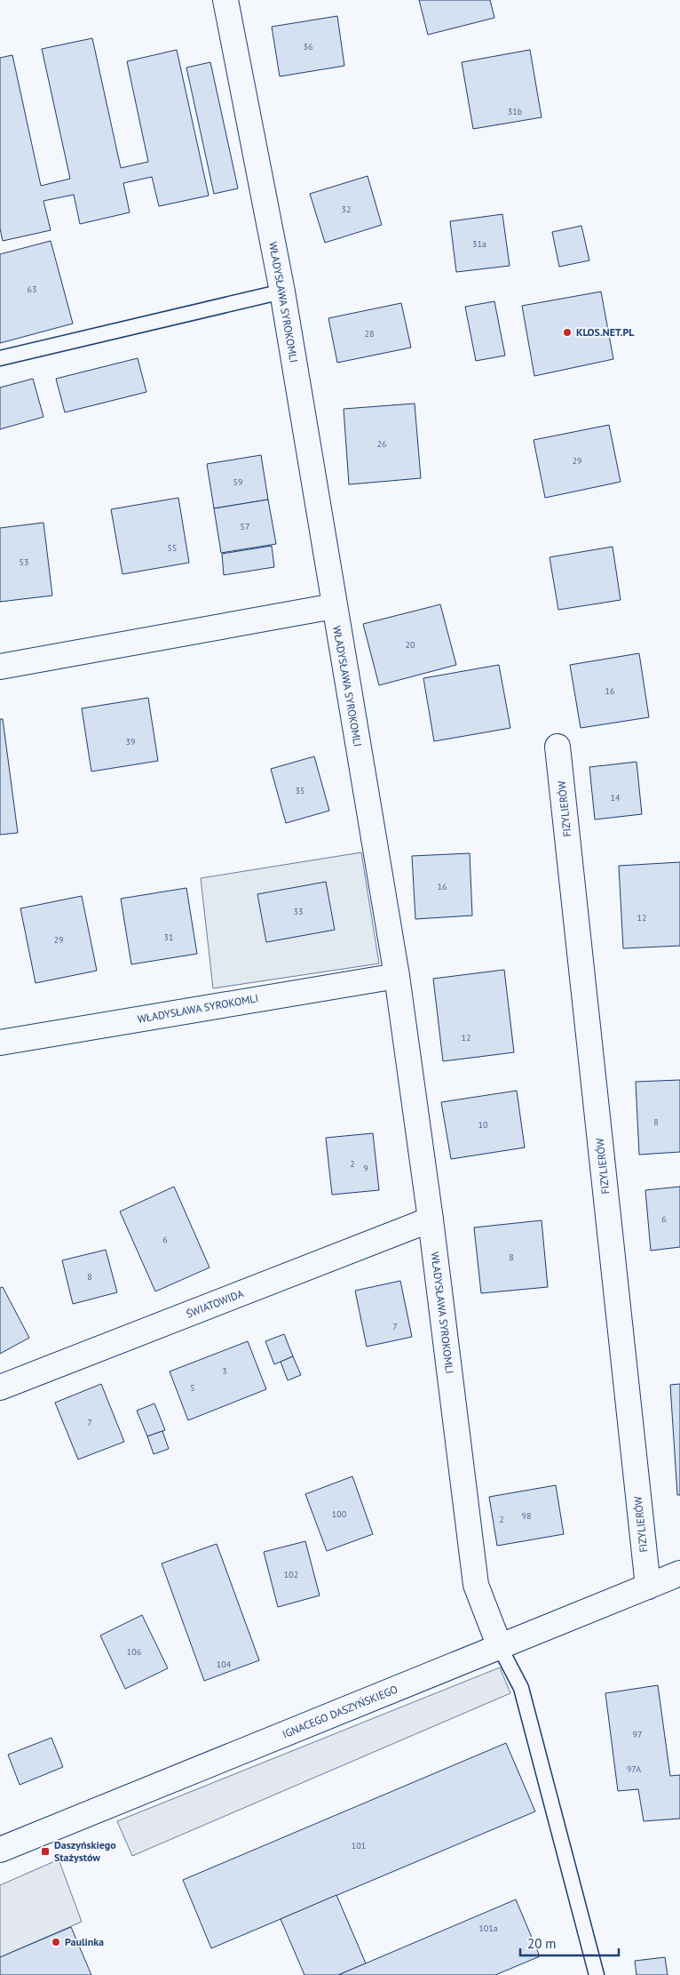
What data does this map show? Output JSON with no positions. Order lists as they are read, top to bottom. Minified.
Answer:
{"streets":{"street":["WŁADYSŁAWA SYROKOMLI","FIZYLIERÓW","ŚWIATOWIDA","IGNACEGO DASZYŃSKIEGO"]},"crossings":[["WŁADYSŁAWA SYROKOMLI","ŚWIATOWIDA"],["WŁADYSŁAWA SYROKOMLI","IGNACEGO DASZYŃSKIEGO"],["FIZYLIERÓW","IGNACEGO DASZYŃSKIEGO"]],"places":{"other":["KLOS.NET.PL","Paulinka"],"transit":["Daszyńskiego Stażystów"]},"house_numbers":["36","31b","32","31a","63","28","26","29","59","57","55","53","20","16","39","35","14","16","33","12","31","29","12","8","10","2","9","6","6","8","8","7","3","5","7","100","98","2","102","106","104","97","97A","101","101a"],"scale_bar":"20 m"}
